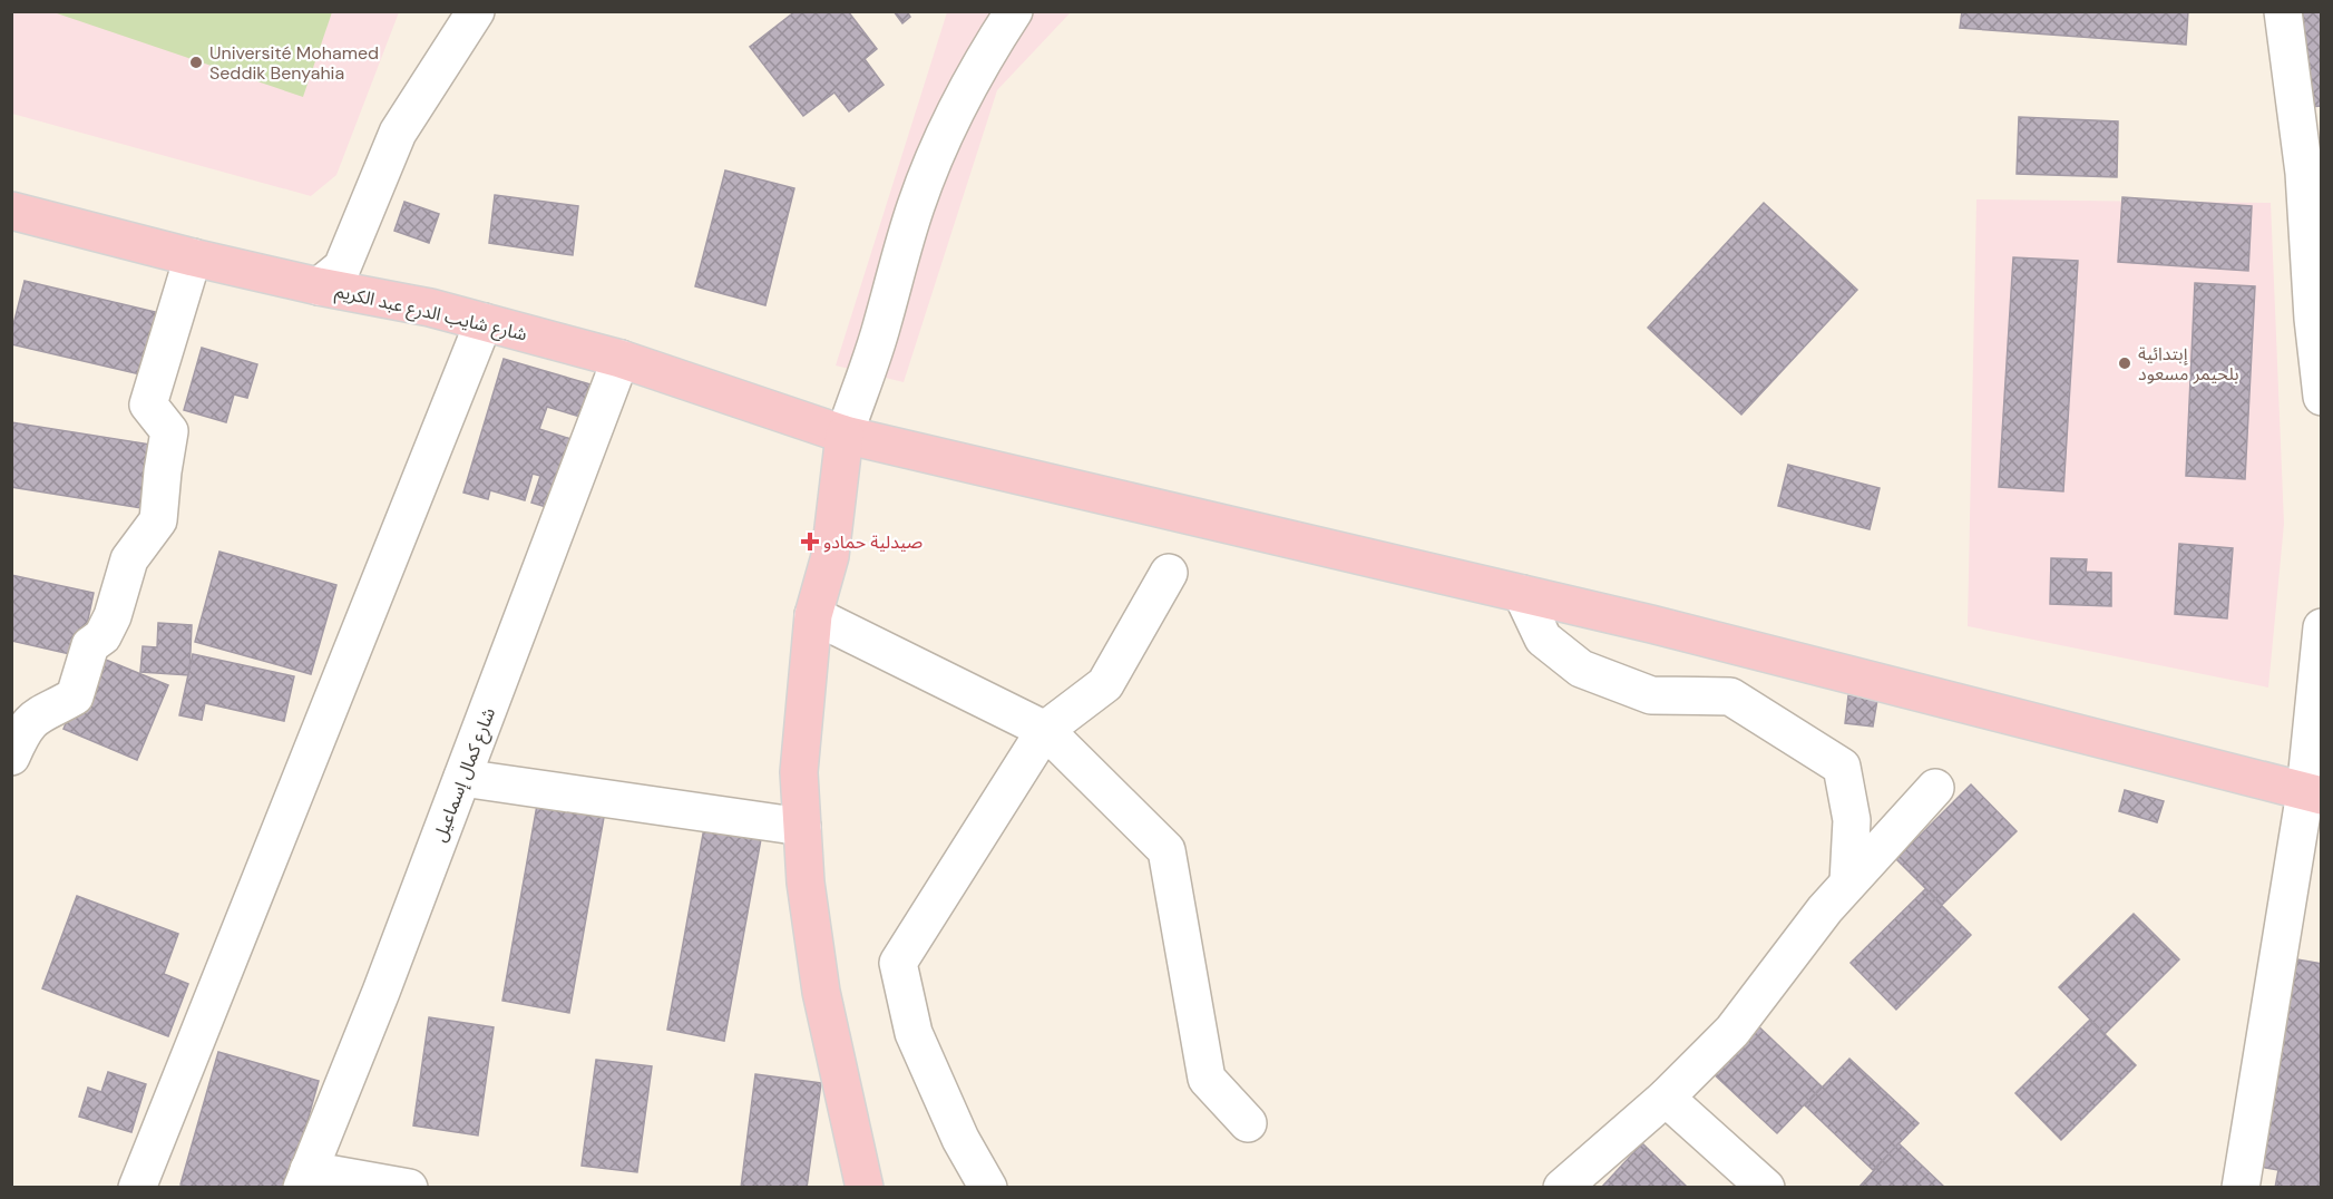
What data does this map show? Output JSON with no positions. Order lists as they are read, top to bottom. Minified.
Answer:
{"streets":{"main road":["شارع شايب الدرع عبد الكريم"],"street":["شارع كمال إسماعيل"]},"crossings":[["شارع شايب الدرع عبد الكريم","شارع كمال إسماعيل"]],"places":{"other":["Université Mohamed Seddik Benyahia","إبتدائية بلحيمر مسعود"],"health":["صيدلية حمادو"]}}
